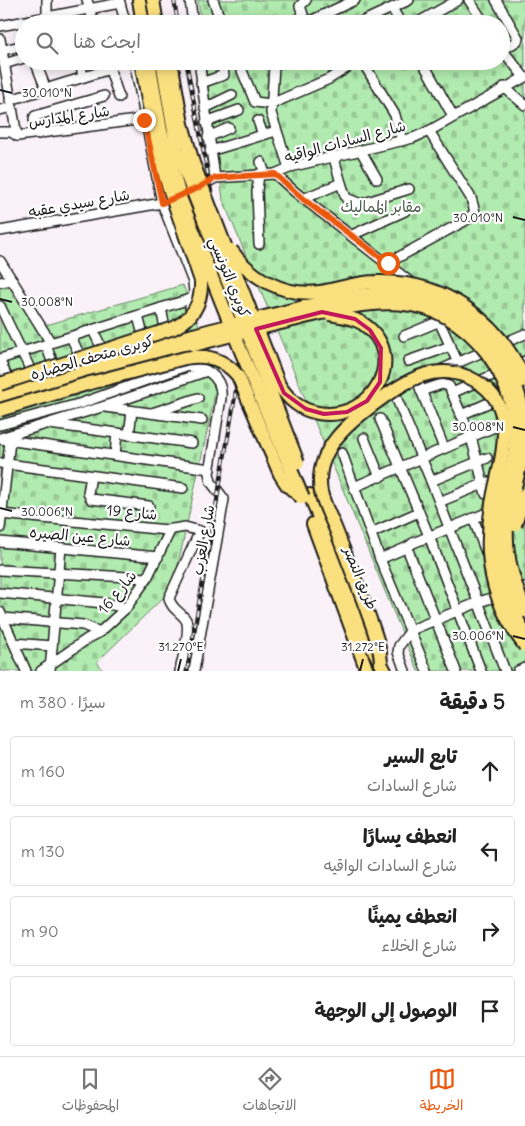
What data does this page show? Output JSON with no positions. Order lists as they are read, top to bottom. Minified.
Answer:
{"streets":{"highway":["كوبري التونسي","كوبرى متحف الحضاره","طريق النصر"],"street":["شارع المدارس","شارع السادات الواقيه","شارع سيدي عقبه","شارع 19","شارع عين الصيره","شارع العزب","شارع 16"]},"crossings":[["شارع السادات الواقيه","شارع سيدي عقبه"],["كوبري التونسي","طريق النصر"],["شارع 19","شارع 16"],["شارع عين الصيره","شارع 16"]],"parks":["مقابر المماليك"],"page":{"search":"ابحث هنا","heading":["5 دقيقة","سيرًا · 380 m"],"list":[["تابع السير","شارع السادات","160 m"],["انعطف يسارًا","شارع السادات الواقيه","130 m"],["انعطف يمينًا","شارع الخلاء","90 m"],"الوصول إلى الوجهة"],"nav":["الخريطة","الاتجاهات","المحفوظات"]},"coordinates":["30.010°N","30.008°N","30.006°N","31.270°E","31.272°E"]}
